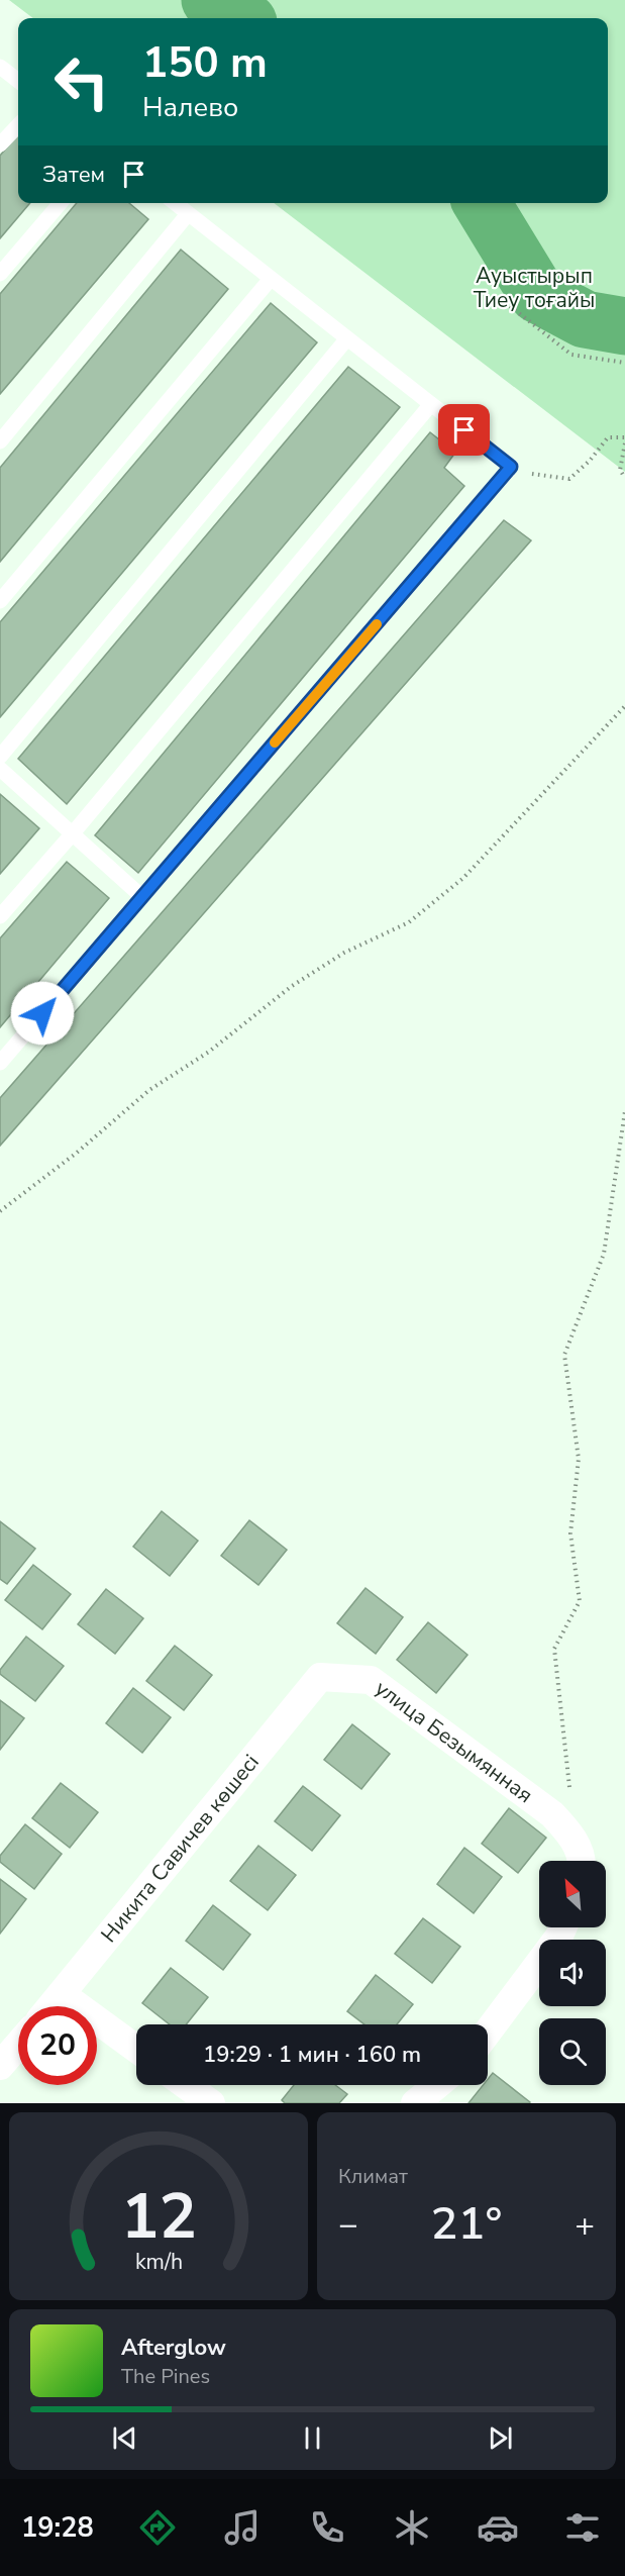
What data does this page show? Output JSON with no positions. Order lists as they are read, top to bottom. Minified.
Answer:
{"streets":{"street":["улица Безымянная","Никита Савичев көшесі"]},"crossings":[["улица Безымянная","Никита Савичев көшесі"]],"parks":["Ауыстырып Тиеу тоғайы"],"north":"top left","page":{"turn":["150 m","Налево"],"then":"Затем","limit":"20","trip":"19:29 · 1 мин · 160 m","tile":"Климат","heat":["−","21°","+"],"song":["Afterglow","The Pines"],"tabs":"19:28","gauge":["12","km/h"]}}
